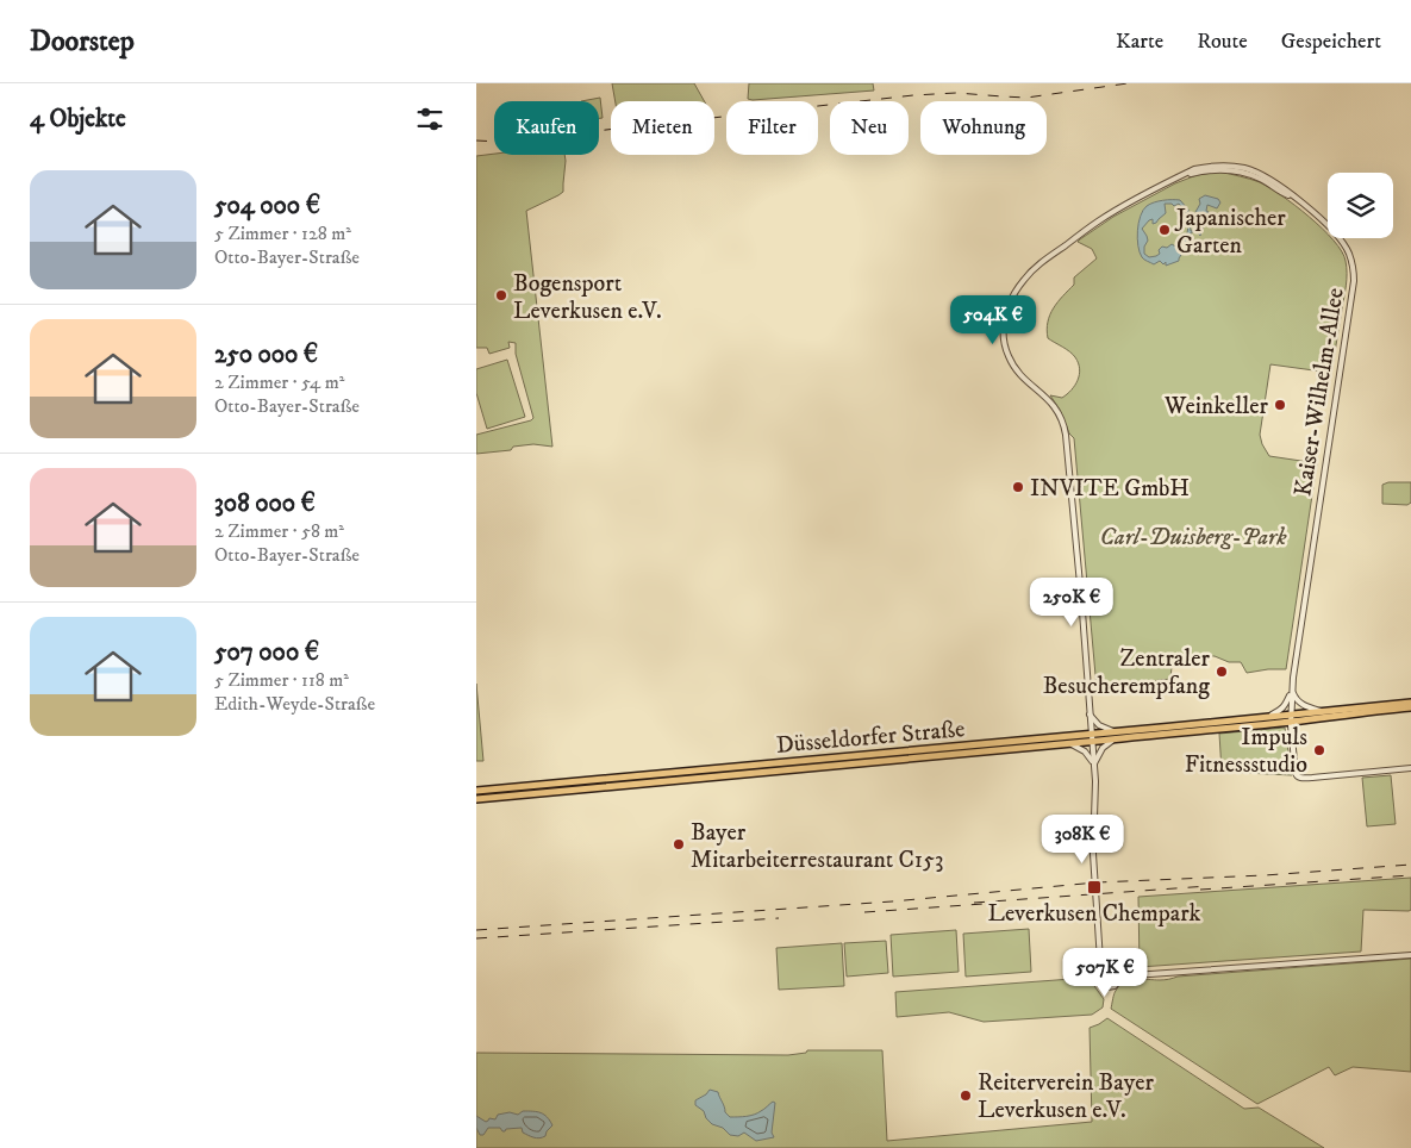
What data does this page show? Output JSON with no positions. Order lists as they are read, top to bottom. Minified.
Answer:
{"streets":{"main road":["Düsseldorfer Straße"],"street":["Kaiser-Wilhelm-Allee"]},"crossings":[["Kaiser-Wilhelm-Allee","Düsseldorfer Straße"]],"parks":["Carl-Duisberg-Park"],"places":{"other":["Japanischer Garten","Bogensport Leverkusen e.V.","Weinkeller","INVITE GmbH","Zentraler Besucherempfang","Impuls Fitnessstudio","Bayer Mitarbeiterrestaurant C153","Reiterverein Bayer Leverkusen e.V."],"transit":["Leverkusen Chempark"]},"page":{"header":"Doorstep","nav":["Karte","Route","Gespeichert"],"heading":"4 Objekte","chip":["Kaufen","Mieten","Filter","Neu","Wohnung"],"list":[{"name":"504 000 €","note":"5 Zimmer · 128 m² · Otto-Bayer-Straße"},{"name":"250 000 €","note":"2 Zimmer · 54 m² · Otto-Bayer-Straße"},{"name":"308 000 €","note":"2 Zimmer · 58 m² · Otto-Bayer-Straße"},{"name":"507 000 €","note":"5 Zimmer · 118 m² · Edith-Weyde-Straße"}],"price":["504K €","250K €","308K €","507K €"]}}
